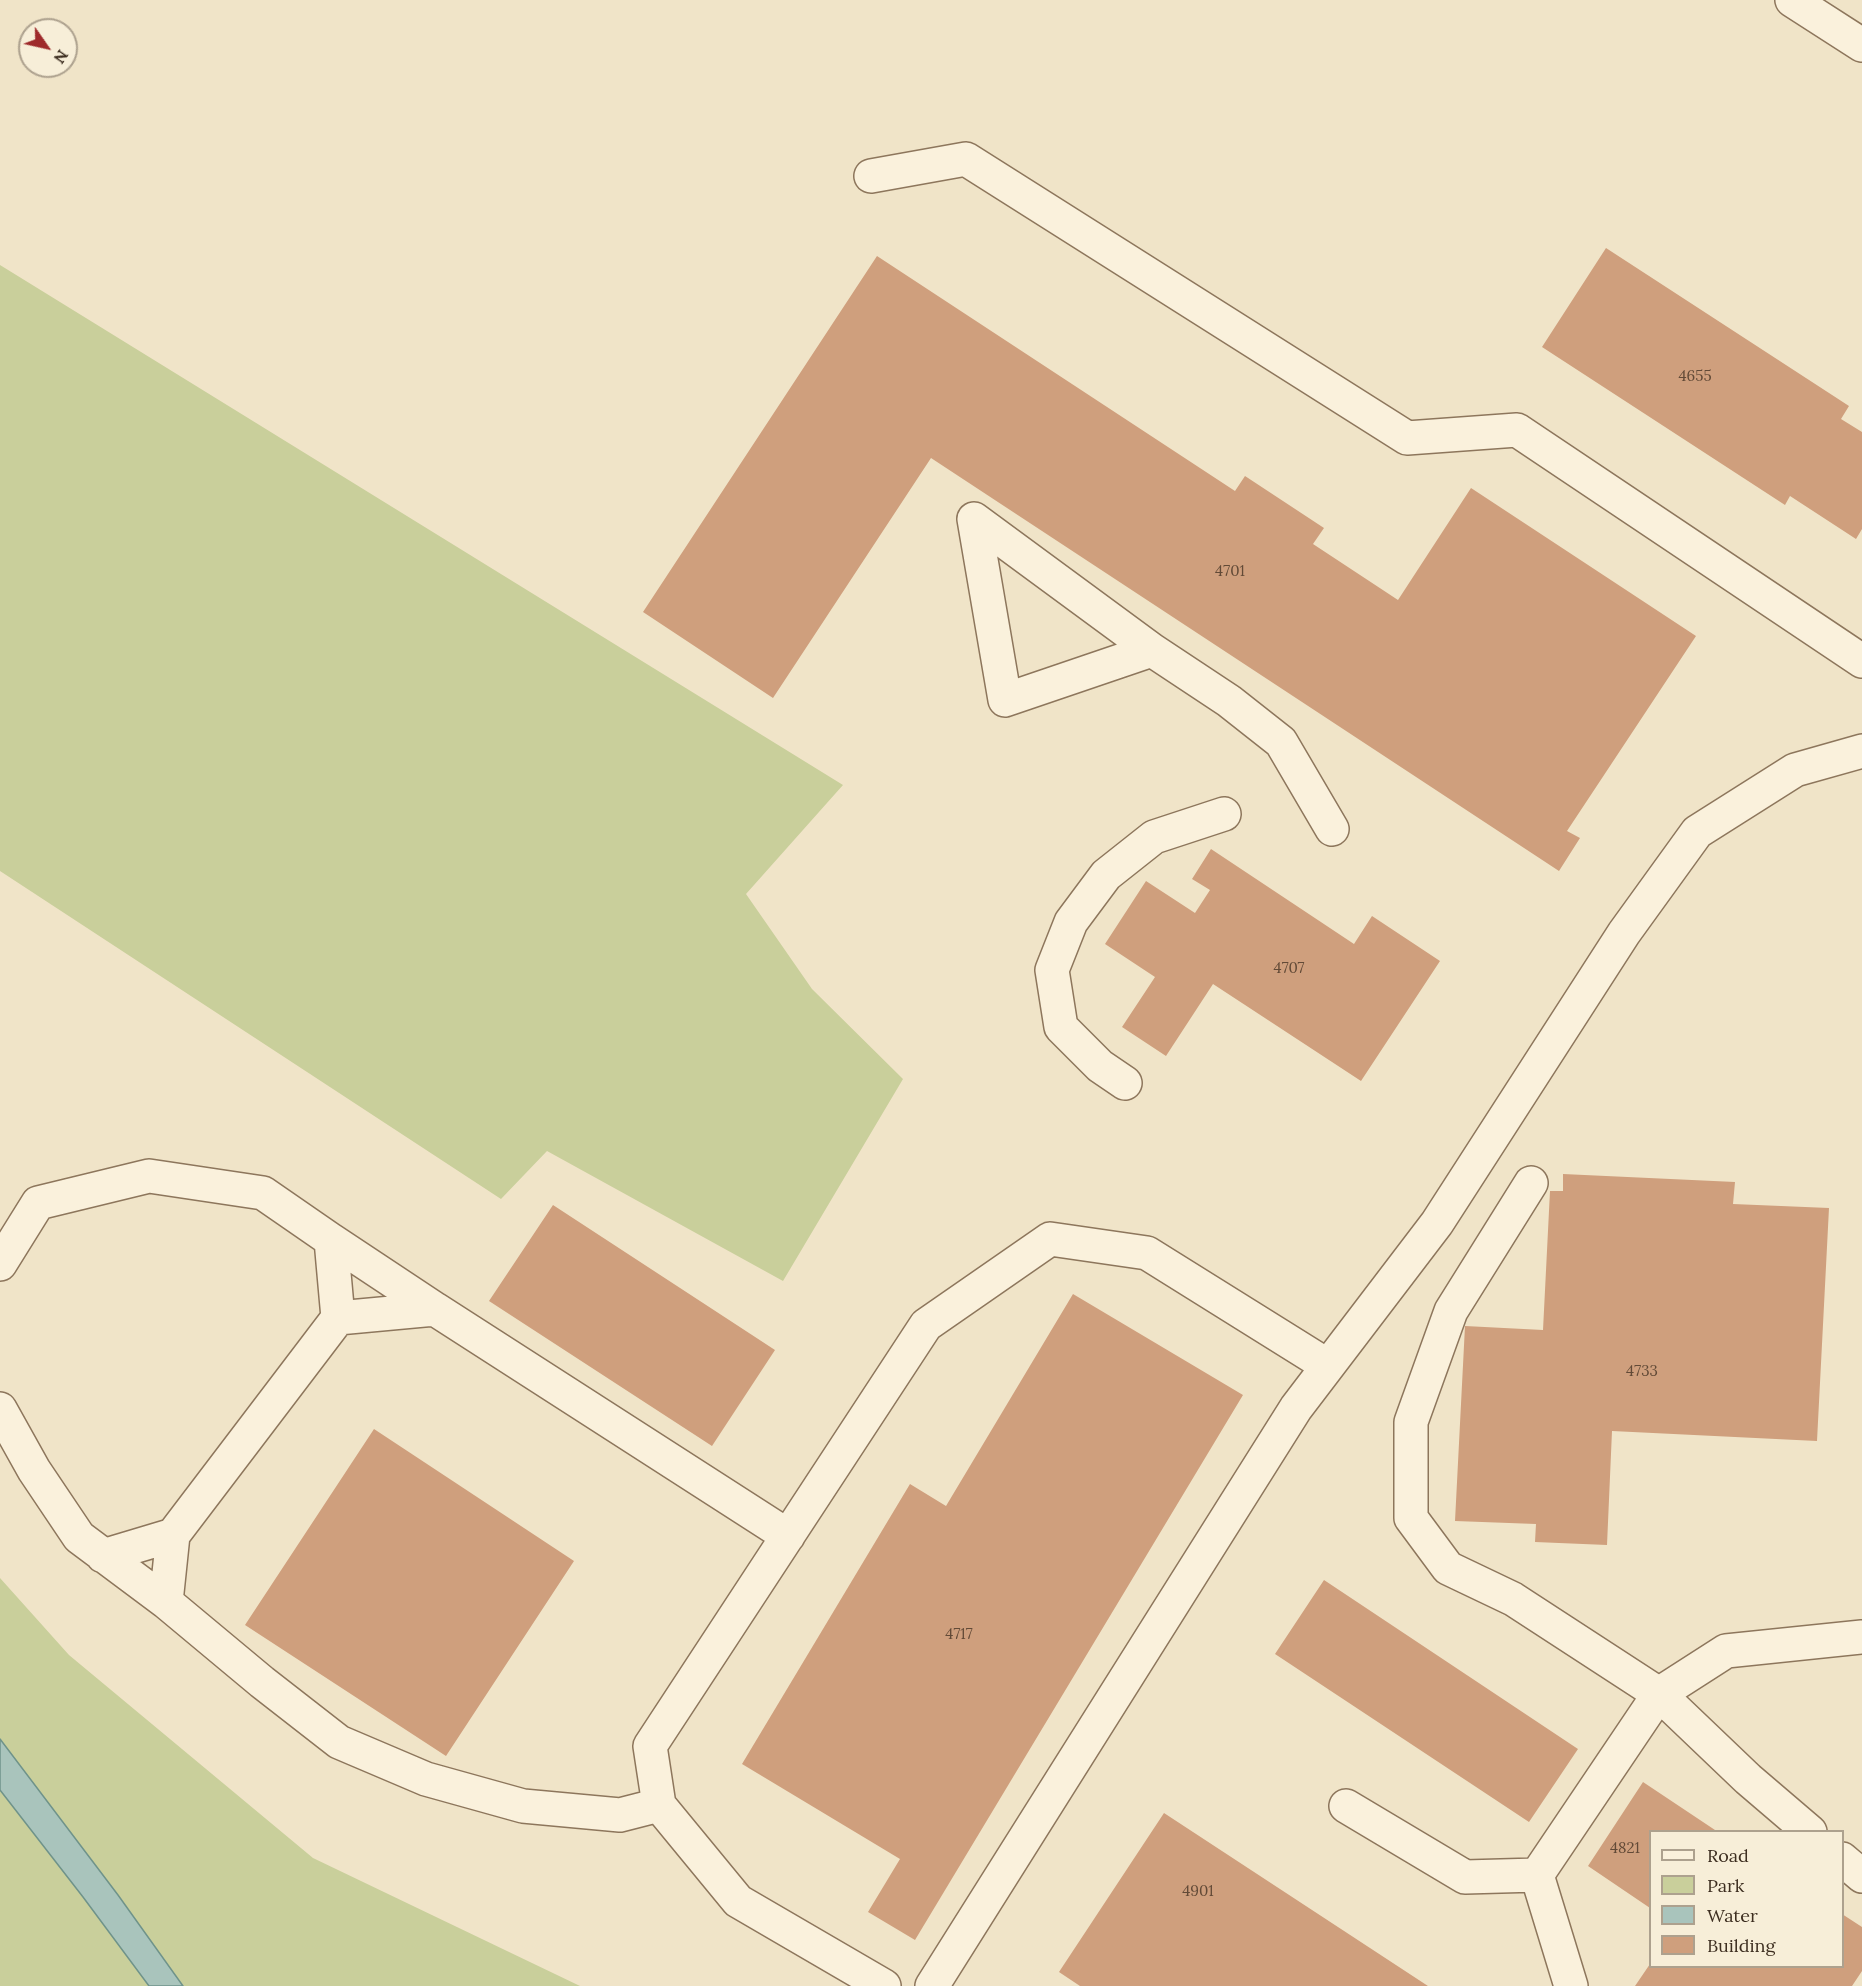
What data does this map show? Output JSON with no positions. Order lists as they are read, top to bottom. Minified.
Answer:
{"house_numbers":["4655","4701","4707","4733","4717","4821","4901"],"legend":["Road","Park","Water","Building"],"north":"bottom right"}
